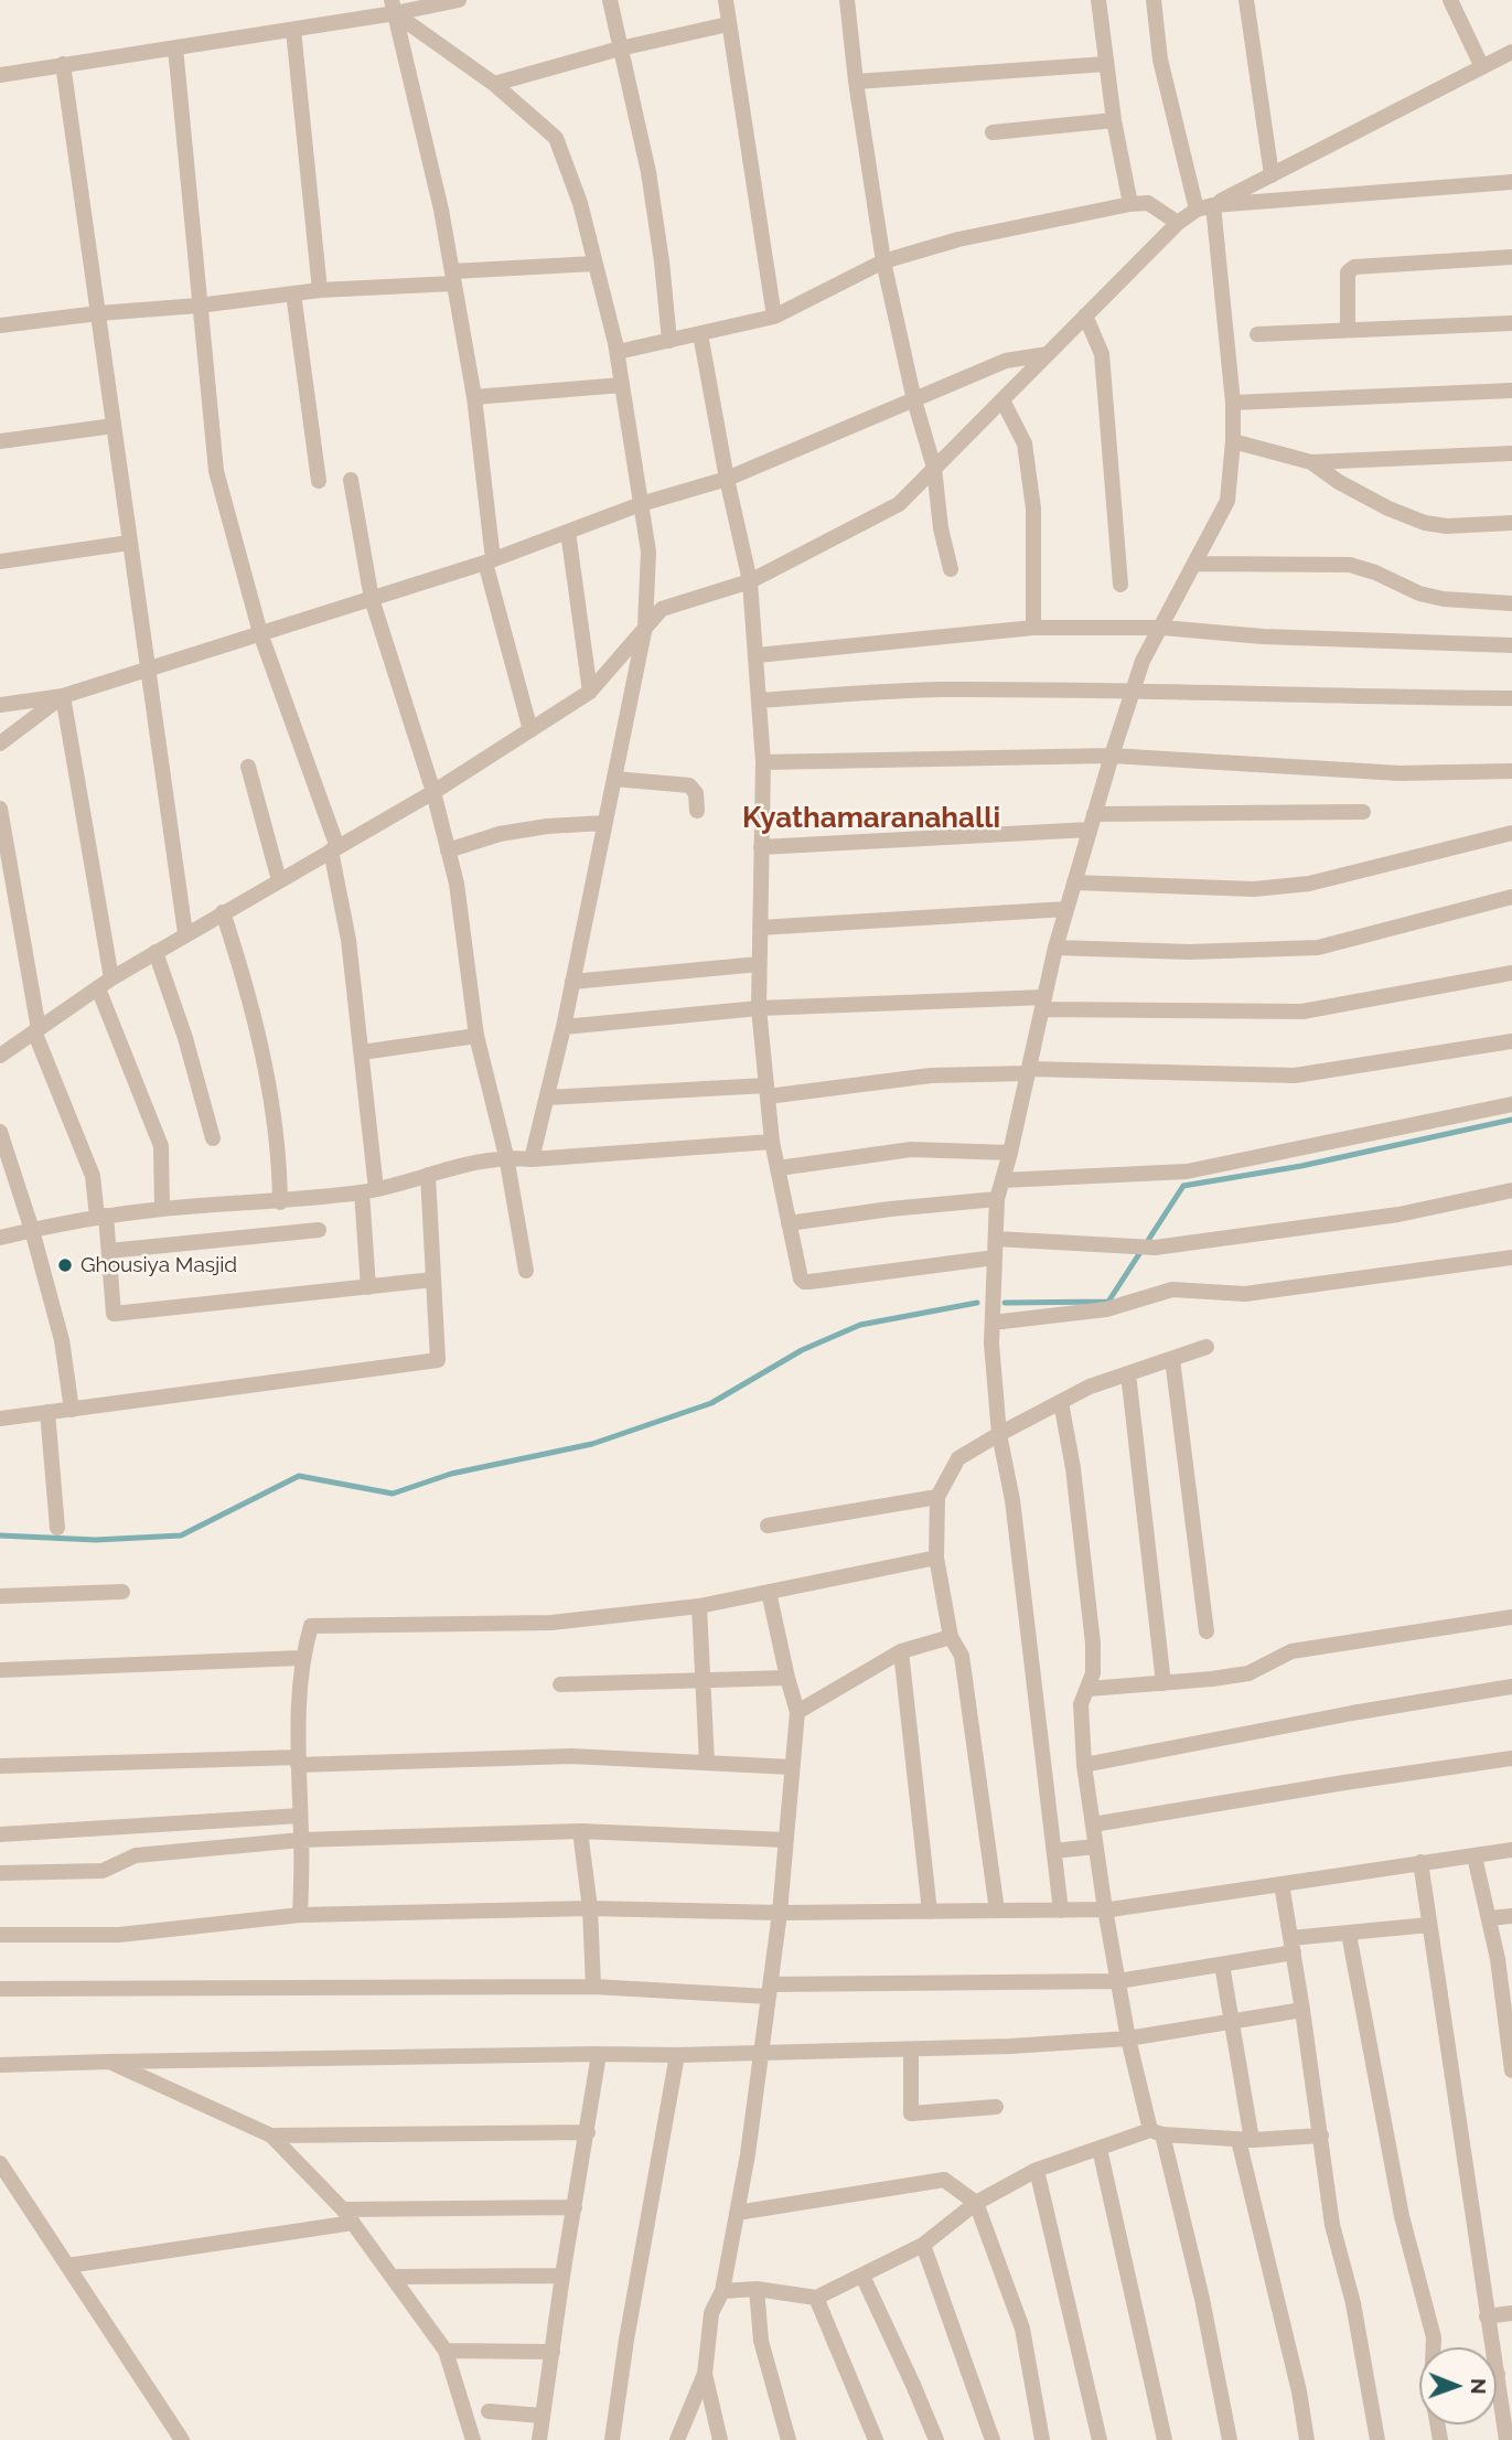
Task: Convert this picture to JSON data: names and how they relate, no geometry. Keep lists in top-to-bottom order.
{
  "districts": ["Kyathamaranahalli"],
  "places": ["Ghousiya Masjid"],
  "north": "right"
}
